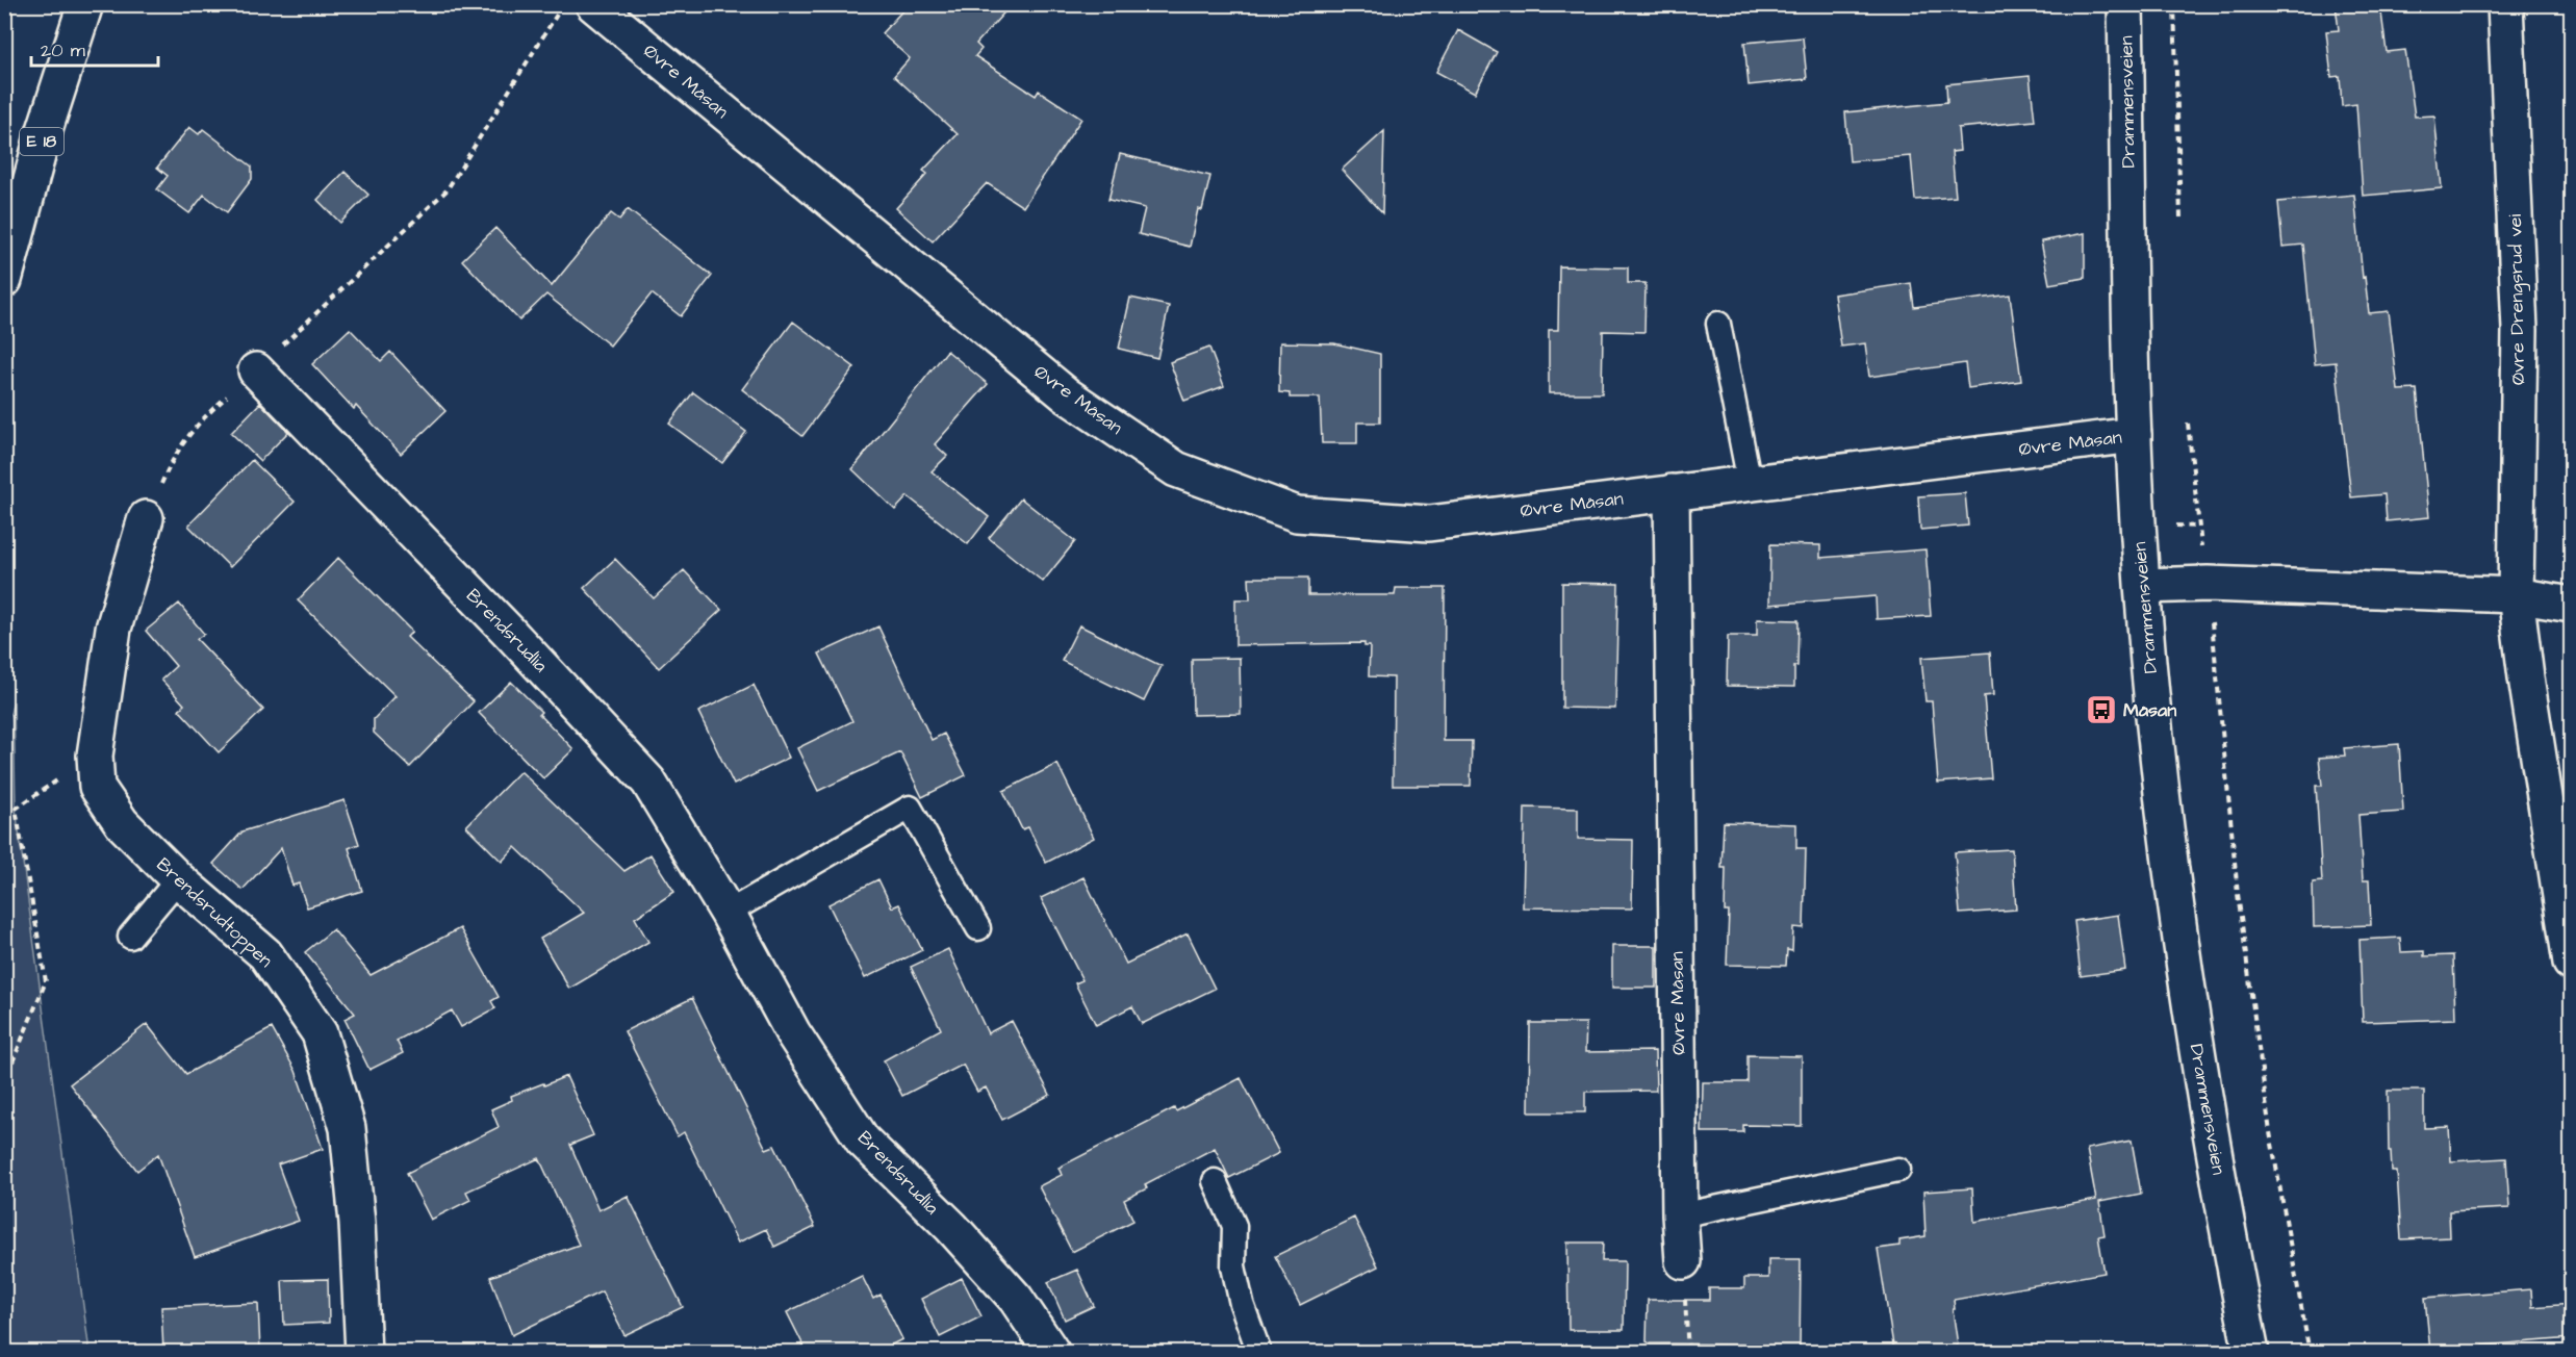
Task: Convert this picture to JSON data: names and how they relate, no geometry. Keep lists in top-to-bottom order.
{
  "streets": {
    "main road": [
      "Øvre Måsan",
      "Drammensveien",
      "E 18",
      "Øvre Drengsrud vei",
      "Brendsrudlia",
      "Brendsrudtoppen"
    ]
  },
  "crossings": [
    ["Øvre Måsan", "Drammensveien"]
  ],
  "places": {
    "bus stop": ["Måsan"]
  },
  "scale_bar": "20 m"
}
